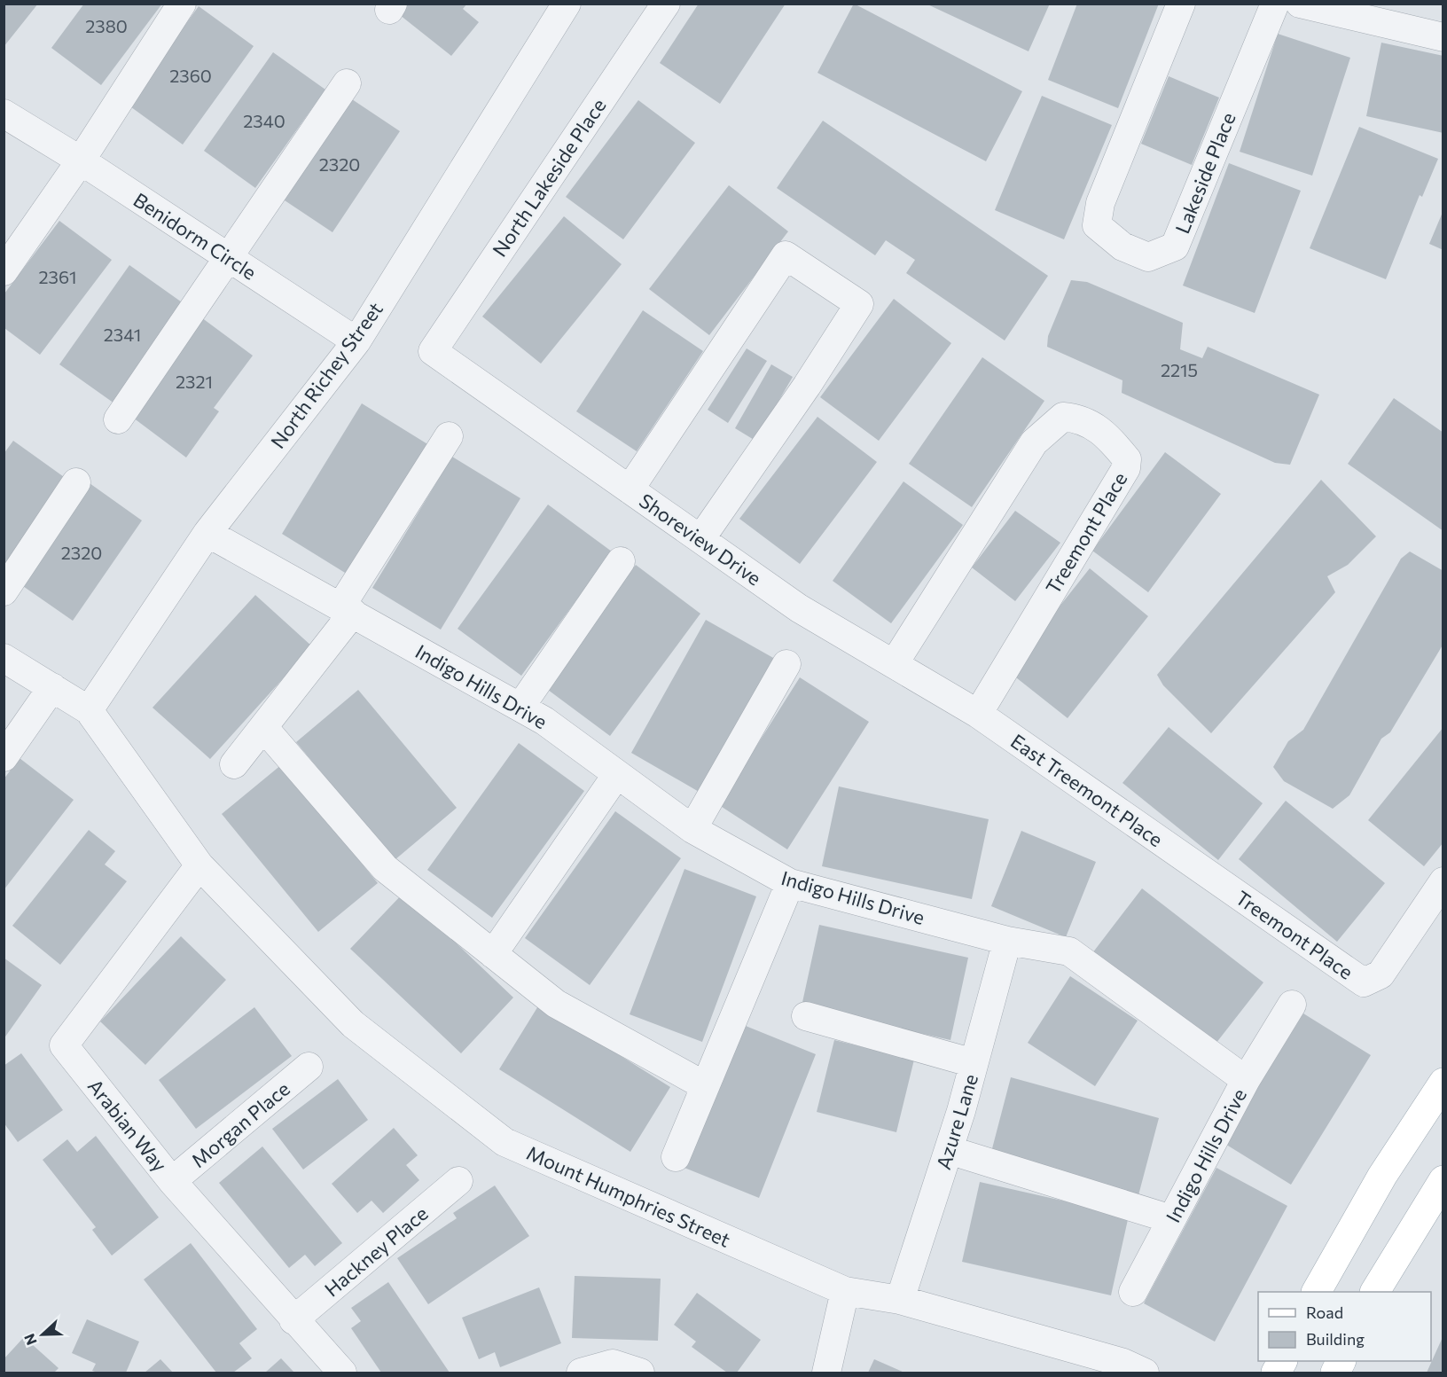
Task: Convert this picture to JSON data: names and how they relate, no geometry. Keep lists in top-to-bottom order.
{
  "streets": {
    "street": [
      "Lakeside Place",
      "North Lakeside Place",
      "Benidorm Circle",
      "North Richey Street",
      "Treemont Place",
      "Shoreview Drive",
      "Indigo Hills Drive",
      "East Treemont Place",
      "Azure Lane",
      "Morgan Place",
      "Arabian Way",
      "Mount Humphries Street",
      "Hackney Place"
    ]
  },
  "crossings": [
    ["North Lakeside Place", "Shoreview Drive"],
    ["Benidorm Circle", "North Richey Street"],
    ["North Richey Street", "Indigo Hills Drive"],
    ["North Richey Street", "Mount Humphries Street"],
    ["Treemont Place", "Shoreview Drive"],
    ["Treemont Place", "East Treemont Place"],
    ["Shoreview Drive", "East Treemont Place"],
    ["Indigo Hills Drive", "Azure Lane"],
    ["Azure Lane", "Mount Humphries Street"],
    ["Morgan Place", "Arabian Way"],
    ["Arabian Way", "Mount Humphries Street"],
    ["Arabian Way", "Hackney Place"]
  ],
  "house_numbers": [
    "2380",
    "2360",
    "2340",
    "2320",
    "2361",
    "2341",
    "2215",
    "2321",
    "2320"
  ],
  "legend": ["Road", "Building"],
  "north": "left"
}
